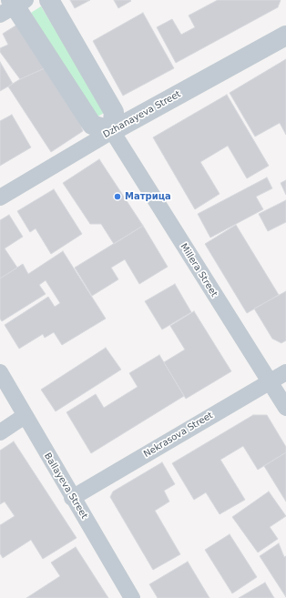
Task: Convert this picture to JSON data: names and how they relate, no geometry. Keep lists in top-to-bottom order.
{
  "streets": {
    "street": [
      "Dzhanayeva Street",
      "Millera Street",
      "Nekrasova Street",
      "Ballayeva Street"
    ]
  },
  "crossings": [
    ["Dzhanayeva Street", "Millera Street"],
    ["Millera Street", "Nekrasova Street"],
    ["Nekrasova Street", "Ballayeva Street"]
  ],
  "places": ["Матрица"]
}
